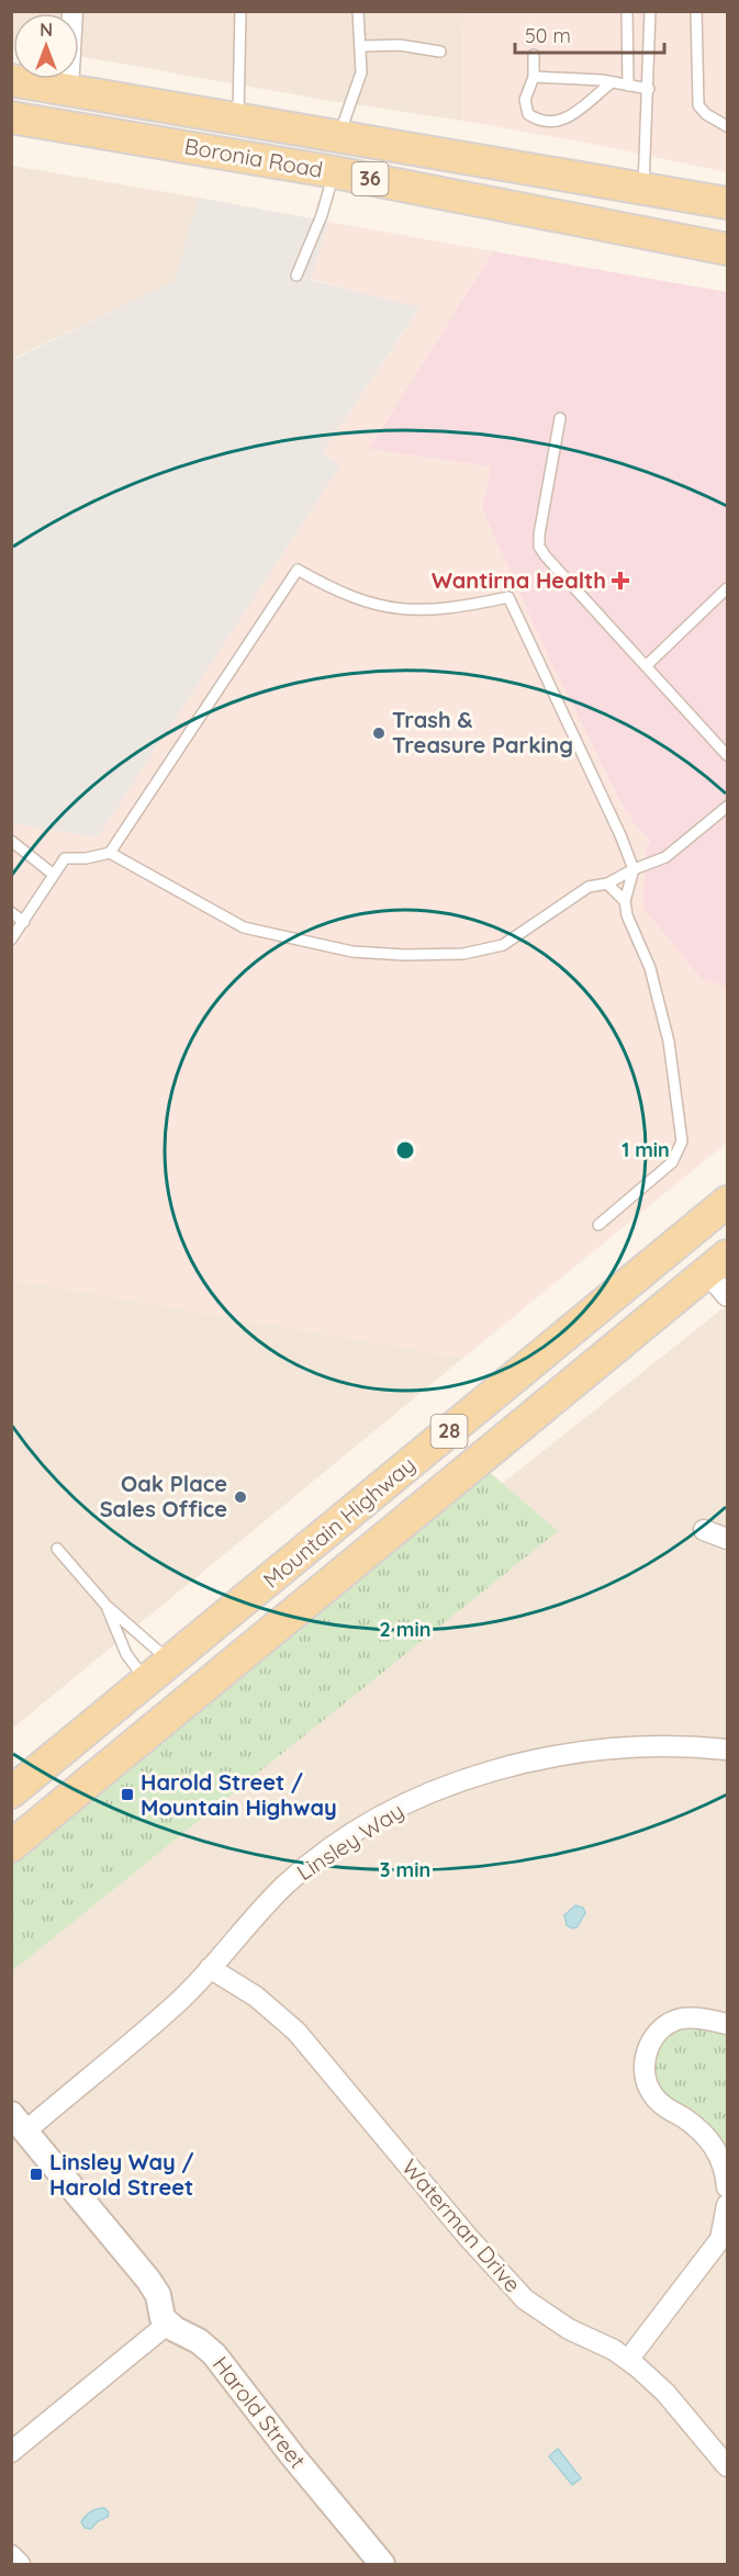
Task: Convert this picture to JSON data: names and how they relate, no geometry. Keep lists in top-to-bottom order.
{
  "streets": {
    "main road": [
      "Boronia Road",
      "36",
      "28",
      "Mountain Highway"
    ],
    "street": ["Linsley Way", "Waterman Drive", "Harold Street"]
  },
  "crossings": [
    ["Linsley Way", "Waterman Drive"]
  ],
  "places": {
    "health": ["Wantirna Health"],
    "other": ["Trash & Treasure Parking", "Oak Place Sales Office"],
    "transit": ["Harold Street / Mountain Highway", "Linsley Way / Harold Street"]
  },
  "scale_bar": "50 m",
  "north": "top",
  "rings": ["1 min", "2 min", "3 min"]
}
